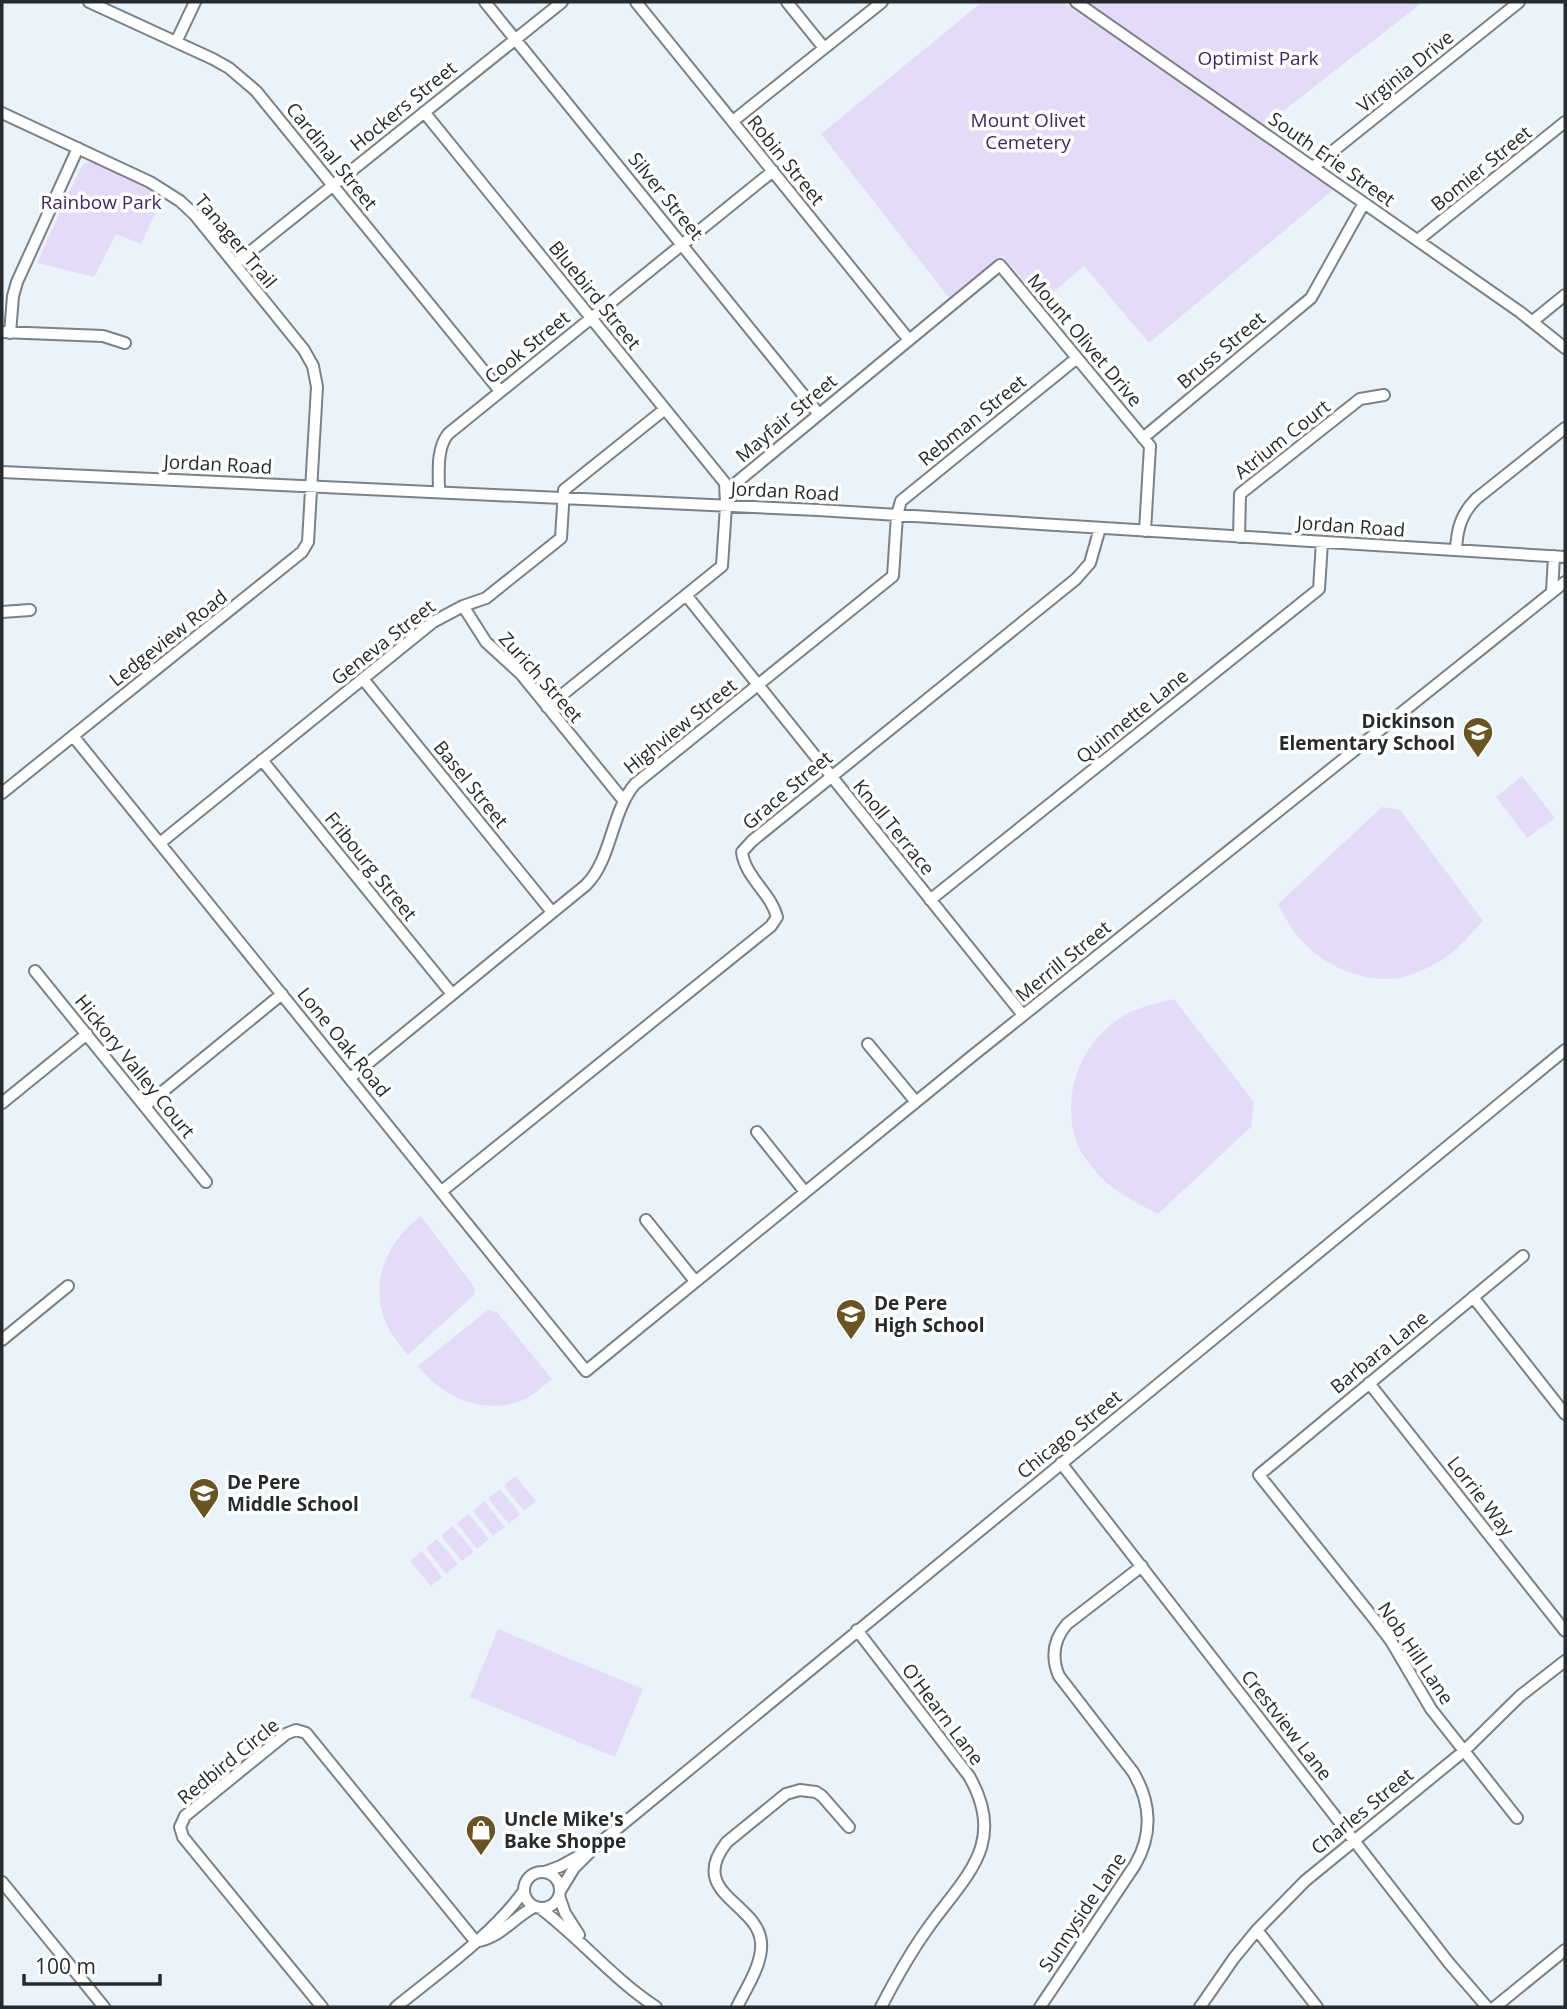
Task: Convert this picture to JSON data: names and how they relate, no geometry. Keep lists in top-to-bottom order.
{
  "streets": {
    "street": [
      "Virginia Drive",
      "Hockers Street",
      "Cardinal Street",
      "South Erie Street",
      "Robin Street",
      "Bomier Street",
      "Silver Street",
      "Tanager Trail",
      "Bluebird Street",
      "Mount Olivet Drive",
      "Cook Street",
      "Bruss Street",
      "Mayfair Street",
      "Rebman Street",
      "Atrium Court",
      "Jordan Road",
      "Ledgeview Road",
      "Geneva Street",
      "Zurich Street",
      "Quinnette Lane",
      "Highview Street",
      "Basel Street",
      "Grace Street",
      "Knoll Terrace",
      "Fribourg Street",
      "Merrill Street",
      "Lone Oak Road",
      "Hickory Valley Court",
      "Barbara Lane",
      "Chicago Street",
      "Lorrie Way",
      "Nob Hill Lane",
      "O'Hearn Lane",
      "Crestview Lane",
      "Redbird Circle",
      "Charles Street",
      "Sunnyside Lane"
    ]
  },
  "crossings": [
    ["Virginia Drive", "South Erie Street"],
    ["Hockers Street", "Cardinal Street"],
    ["Hockers Street", "Silver Street"],
    ["Hockers Street", "Tanager Trail"],
    ["Hockers Street", "Bluebird Street"],
    ["Cardinal Street", "Cook Street"],
    ["South Erie Street", "Bomier Street"],
    ["South Erie Street", "Bruss Street"],
    ["Robin Street", "Cook Street"],
    ["Robin Street", "Mayfair Street"],
    ["Silver Street", "Cook Street"],
    ["Silver Street", "Mayfair Street"],
    ["Tanager Trail", "Jordan Road"],
    ["Tanager Trail", "Ledgeview Road"],
    ["Bluebird Street", "Cook Street"],
    ["Bluebird Street", "Mayfair Street"],
    ["Bluebird Street", "Jordan Road"],
    ["Mount Olivet Drive", "Bruss Street"],
    ["Mount Olivet Drive", "Mayfair Street"],
    ["Mount Olivet Drive", "Rebman Street"],
    ["Cook Street", "Jordan Road"],
    ["Mayfair Street", "Jordan Road"],
    ["Mayfair Street", "Zurich Street"],
    ["Mayfair Street", "Knoll Terrace"],
    ["Rebman Street", "Jordan Road"],
    ["Rebman Street", "Highview Street"],
    ["Atrium Court", "Jordan Road"],
    ["Jordan Road", "Ledgeview Road"],
    ["Jordan Road", "Geneva Street"],
    ["Jordan Road", "Quinnette Lane"],
    ["Jordan Road", "Highview Street"],
    ["Jordan Road", "Grace Street"],
    ["Ledgeview Road", "Lone Oak Road"],
    ["Geneva Street", "Zurich Street"],
    ["Geneva Street", "Basel Street"],
    ["Geneva Street", "Fribourg Street"],
    ["Geneva Street", "Lone Oak Road"],
    ["Zurich Street", "Highview Street"],
    ["Quinnette Lane", "Knoll Terrace"],
    ["Highview Street", "Basel Street"],
    ["Highview Street", "Knoll Terrace"],
    ["Highview Street", "Fribourg Street"],
    ["Highview Street", "Lone Oak Road"],
    ["Grace Street", "Knoll Terrace"],
    ["Grace Street", "Lone Oak Road"],
    ["Knoll Terrace", "Merrill Street"],
    ["Merrill Street", "Lone Oak Road"],
    ["Barbara Lane", "Lorrie Way"],
    ["Barbara Lane", "Nob Hill Lane"],
    ["Chicago Street", "O'Hearn Lane"],
    ["Chicago Street", "Crestview Lane"],
    ["Nob Hill Lane", "Charles Street"],
    ["Crestview Lane", "Charles Street"],
    ["Crestview Lane", "Sunnyside Lane"]
  ],
  "parks": ["Optimist Park", "Mount Olivet Cemetery", "Rainbow Park"],
  "places": {
    "school or university": ["Dickinson Elementary School", "De Pere High School", "De Pere Middle School"],
    "shop": ["Uncle Mike's Bake Shoppe"]
  },
  "scale_bar": "100 m"
}
